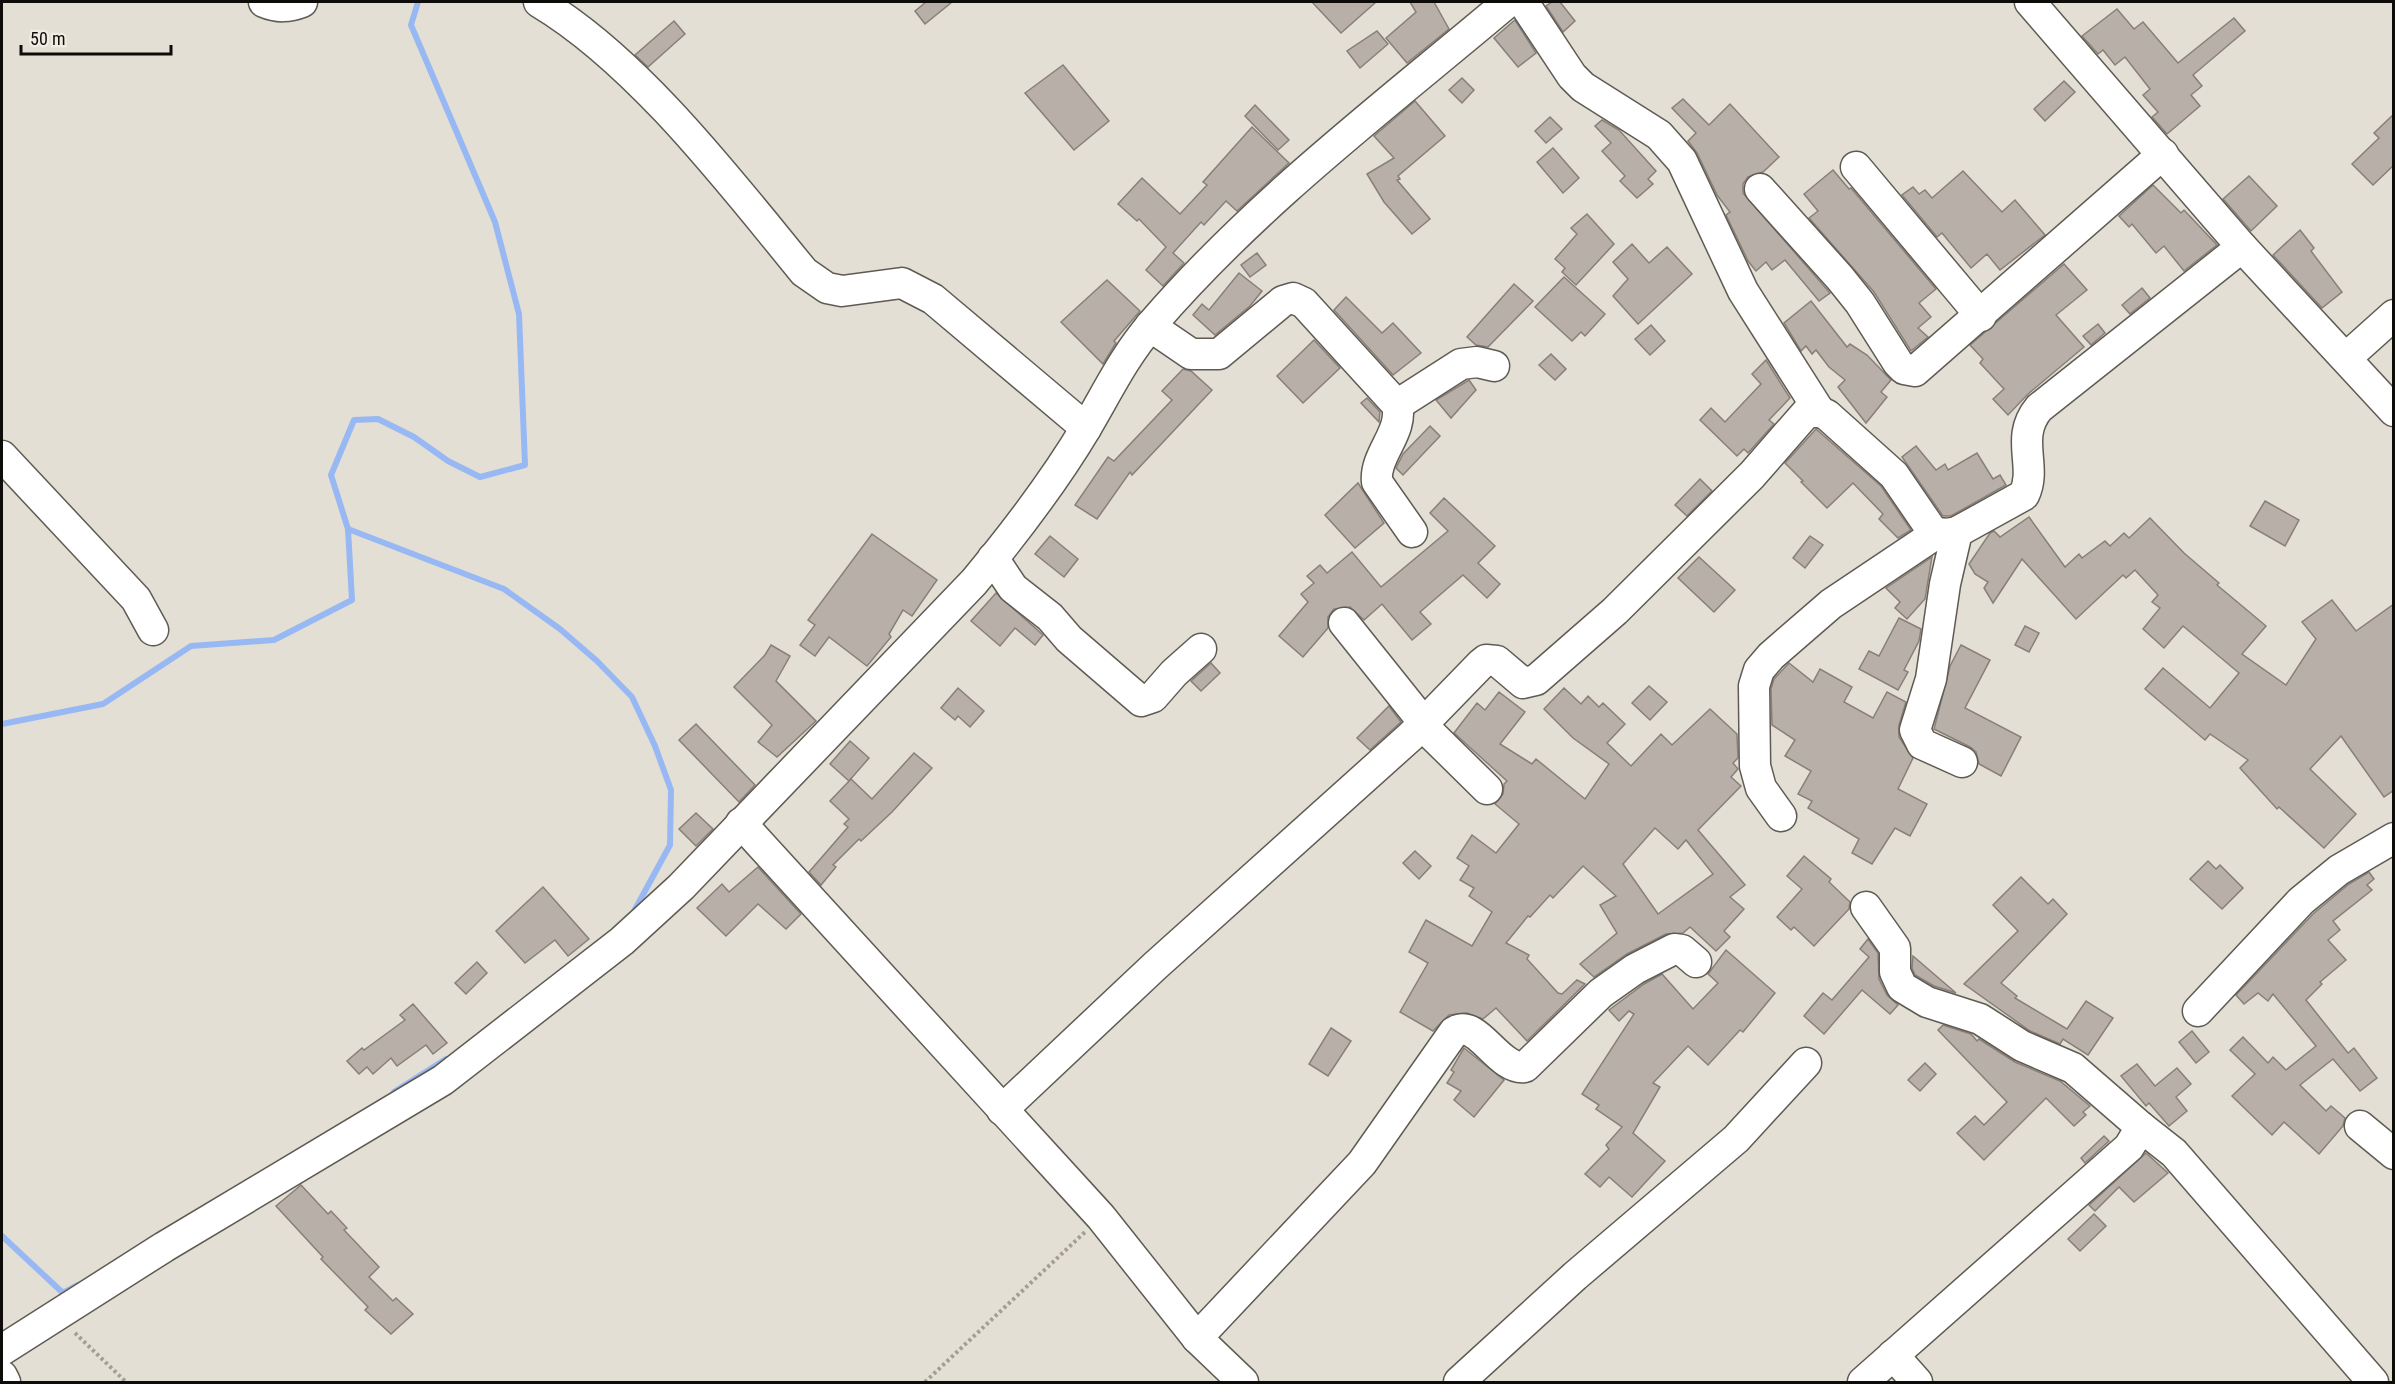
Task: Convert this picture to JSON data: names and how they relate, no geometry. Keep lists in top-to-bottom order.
{
  "scale_bar": "50 m"
}
